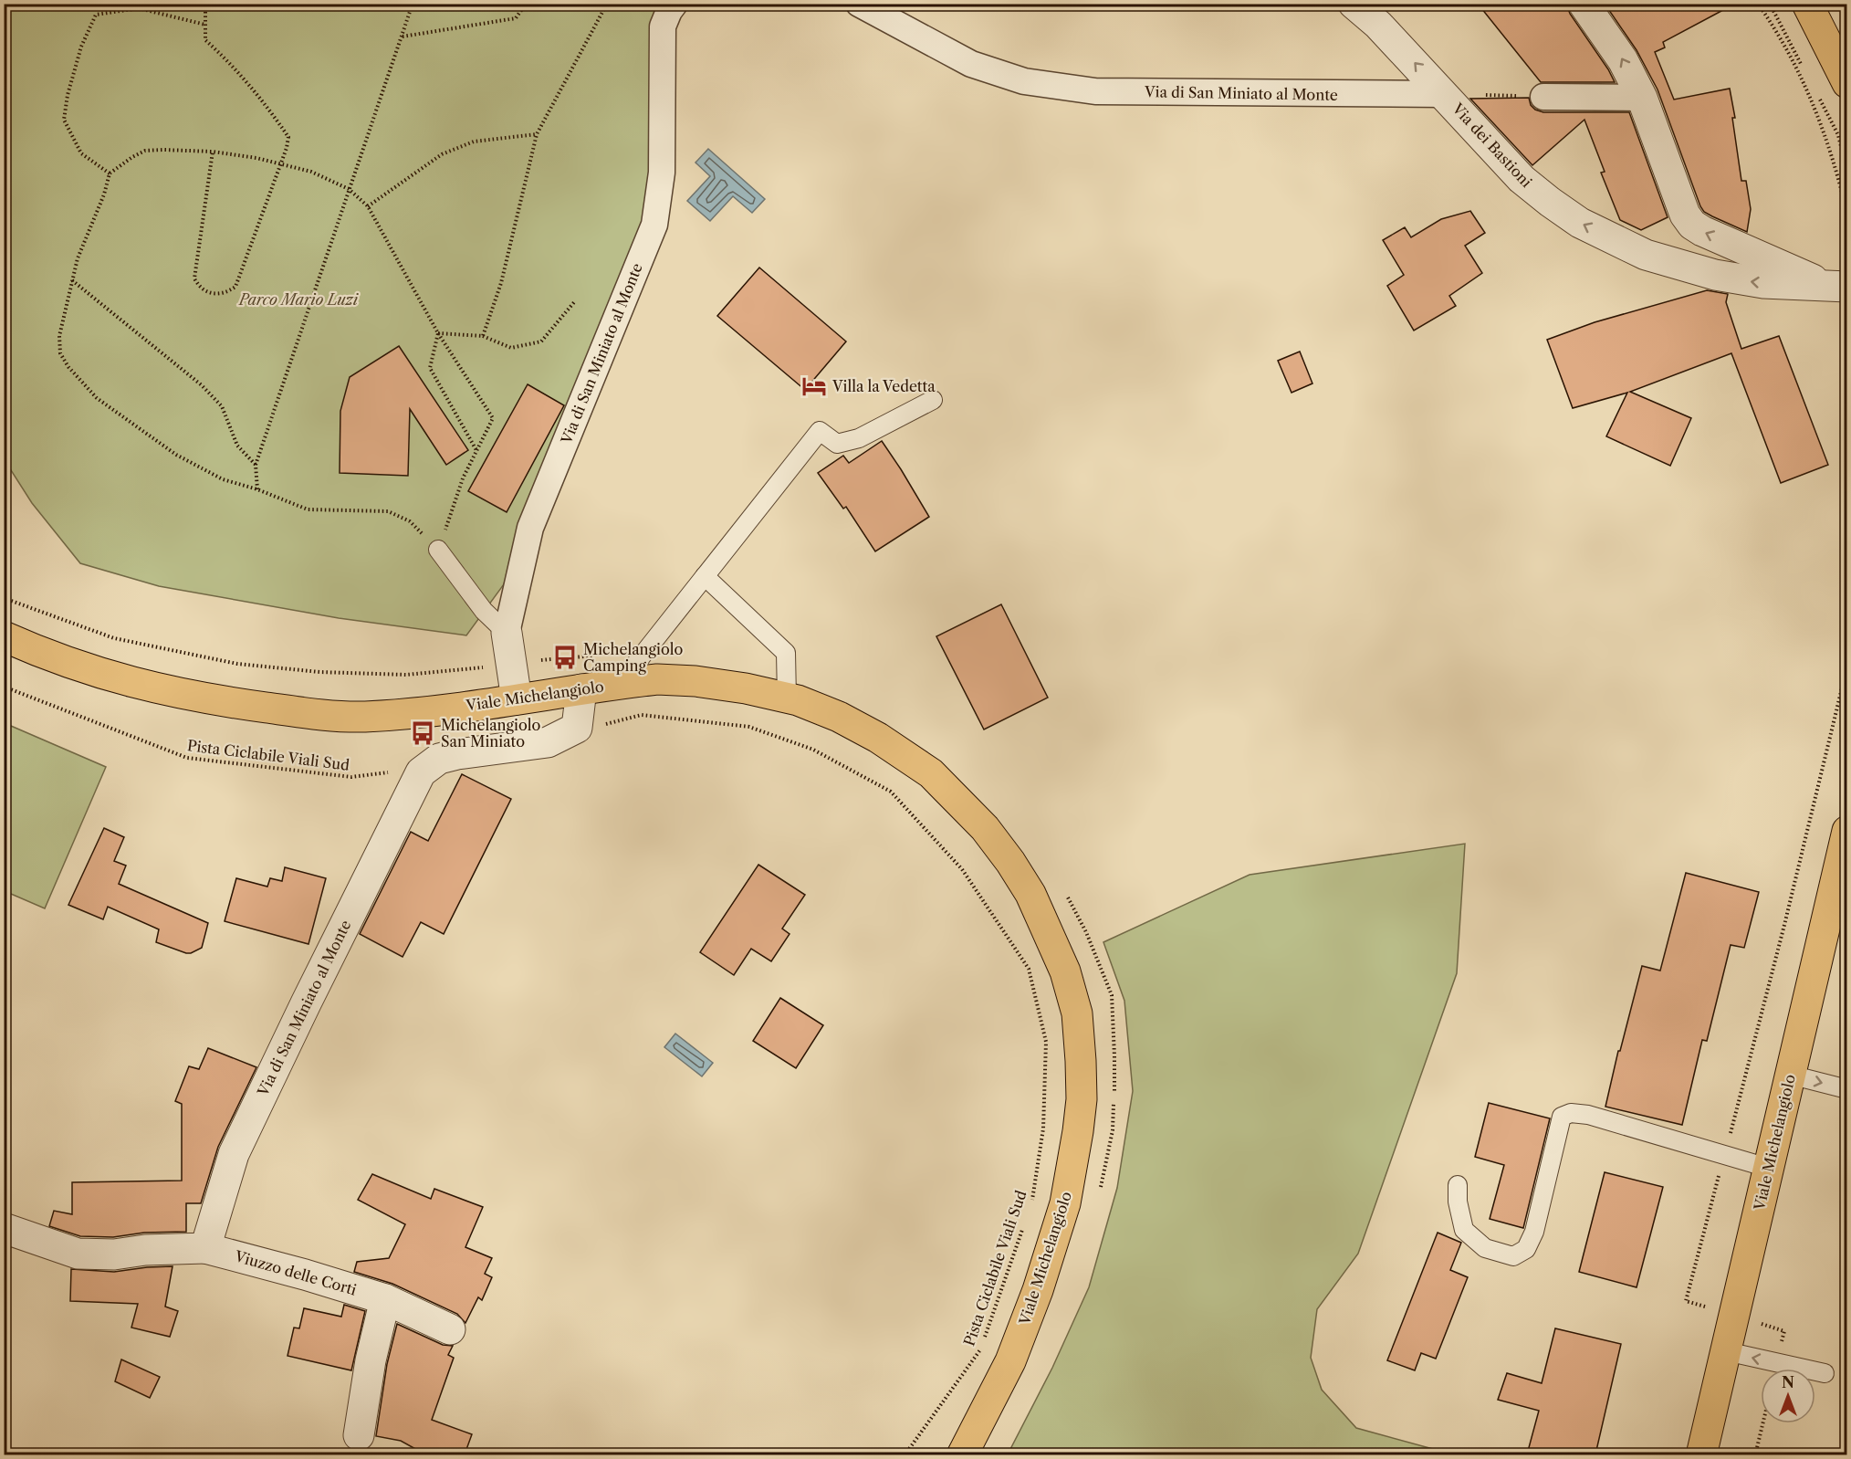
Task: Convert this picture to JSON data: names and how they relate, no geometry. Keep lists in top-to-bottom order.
{
  "streets": {
    "main road": ["Viale Michelangiolo"],
    "street": ["Via di San Miniato al Monte", "Via dei Bastioni", "Viuzzo delle Corti"],
    "path": ["Pista Ciclabile Viali Sud"]
  },
  "crossings": [
    ["Via di San Miniato al Monte", "Via dei Bastioni"],
    ["Via di San Miniato al Monte", "Viale Michelangiolo"],
    ["Via di San Miniato al Monte", "Pista Ciclabile Viali Sud"],
    ["Via di San Miniato al Monte", "Viuzzo delle Corti"]
  ],
  "one_way": ["Via dei Bastioni"],
  "parks": ["Parco Mario Luzi"],
  "places": {
    "hotel": ["Villa la Vedetta"],
    "bus stop": ["Michelangiolo Camping", "Michelangiolo San Miniato"]
  },
  "north": "top"
}
